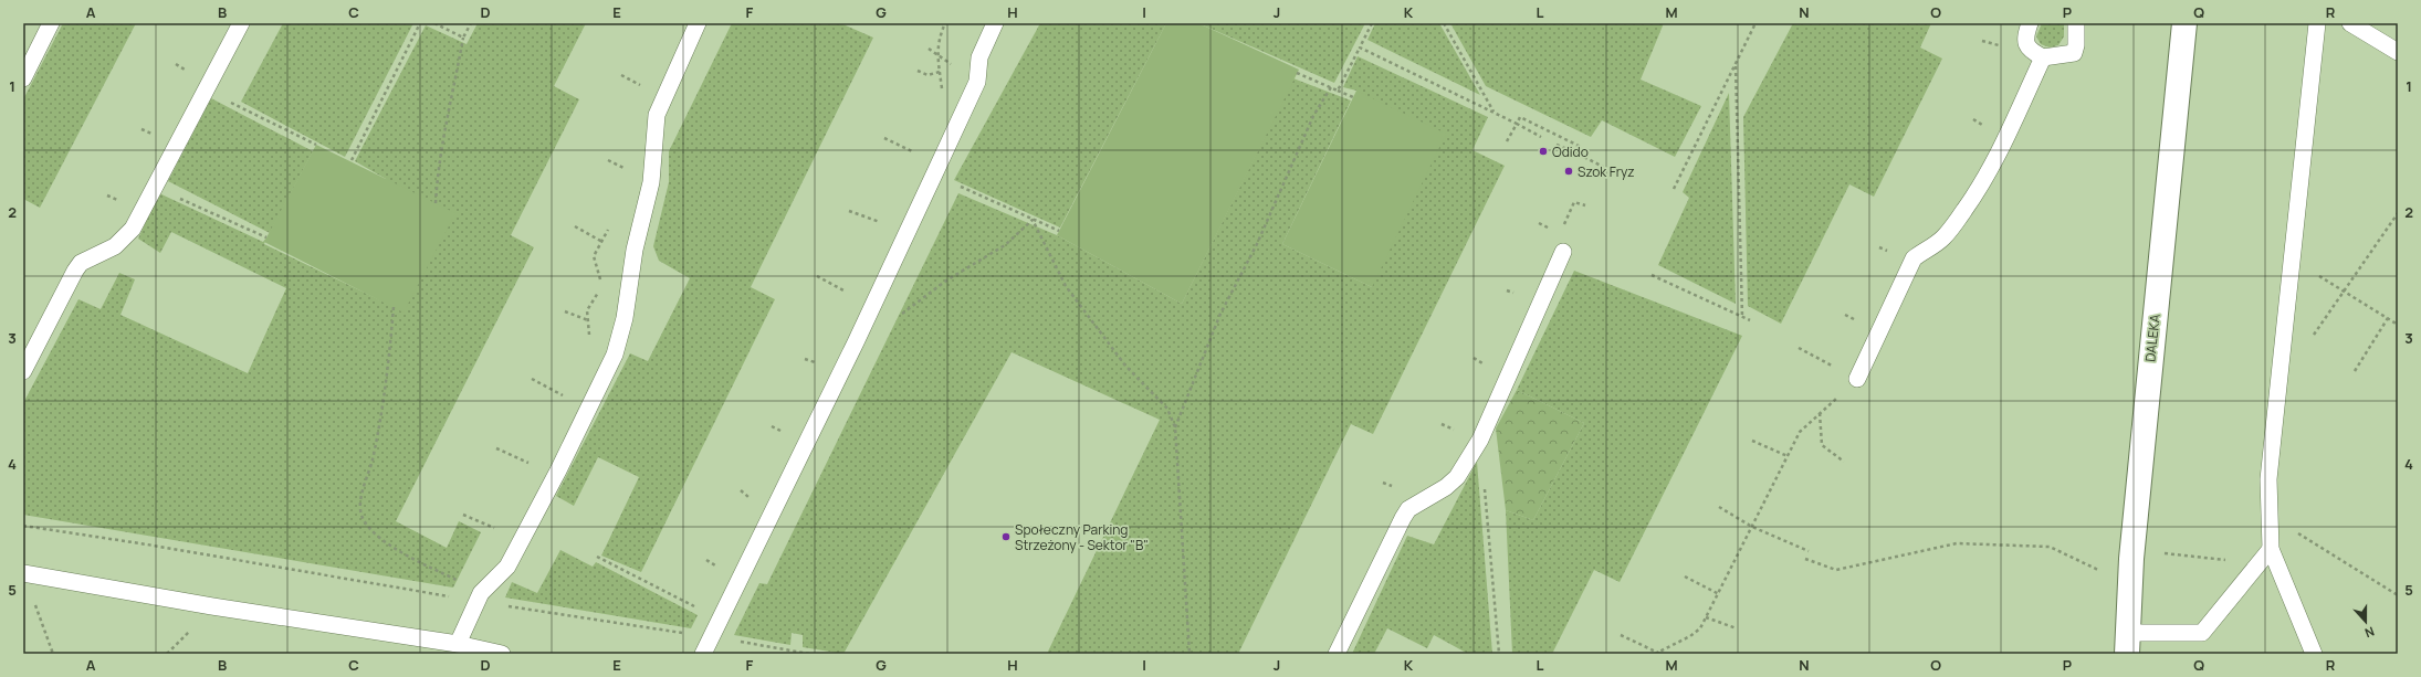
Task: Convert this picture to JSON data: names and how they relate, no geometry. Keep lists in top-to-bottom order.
{
  "streets": {
    "street": ["DALEKA"]
  },
  "places": ["Odido", "Szok Fryz", "Społeczny Parking Strzeżony - Sektor \"B\""],
  "north": "bottom",
  "grid": {
    "columns": [
      "A",
      "B",
      "C",
      "D",
      "E",
      "F",
      "G",
      "H",
      "I",
      "J",
      "K",
      "L",
      "M",
      "N",
      "O",
      "P",
      "Q",
      "R"
    ],
    "rows": [
      "1",
      "2",
      "3",
      "4",
      "5"
    ]
  }
}
